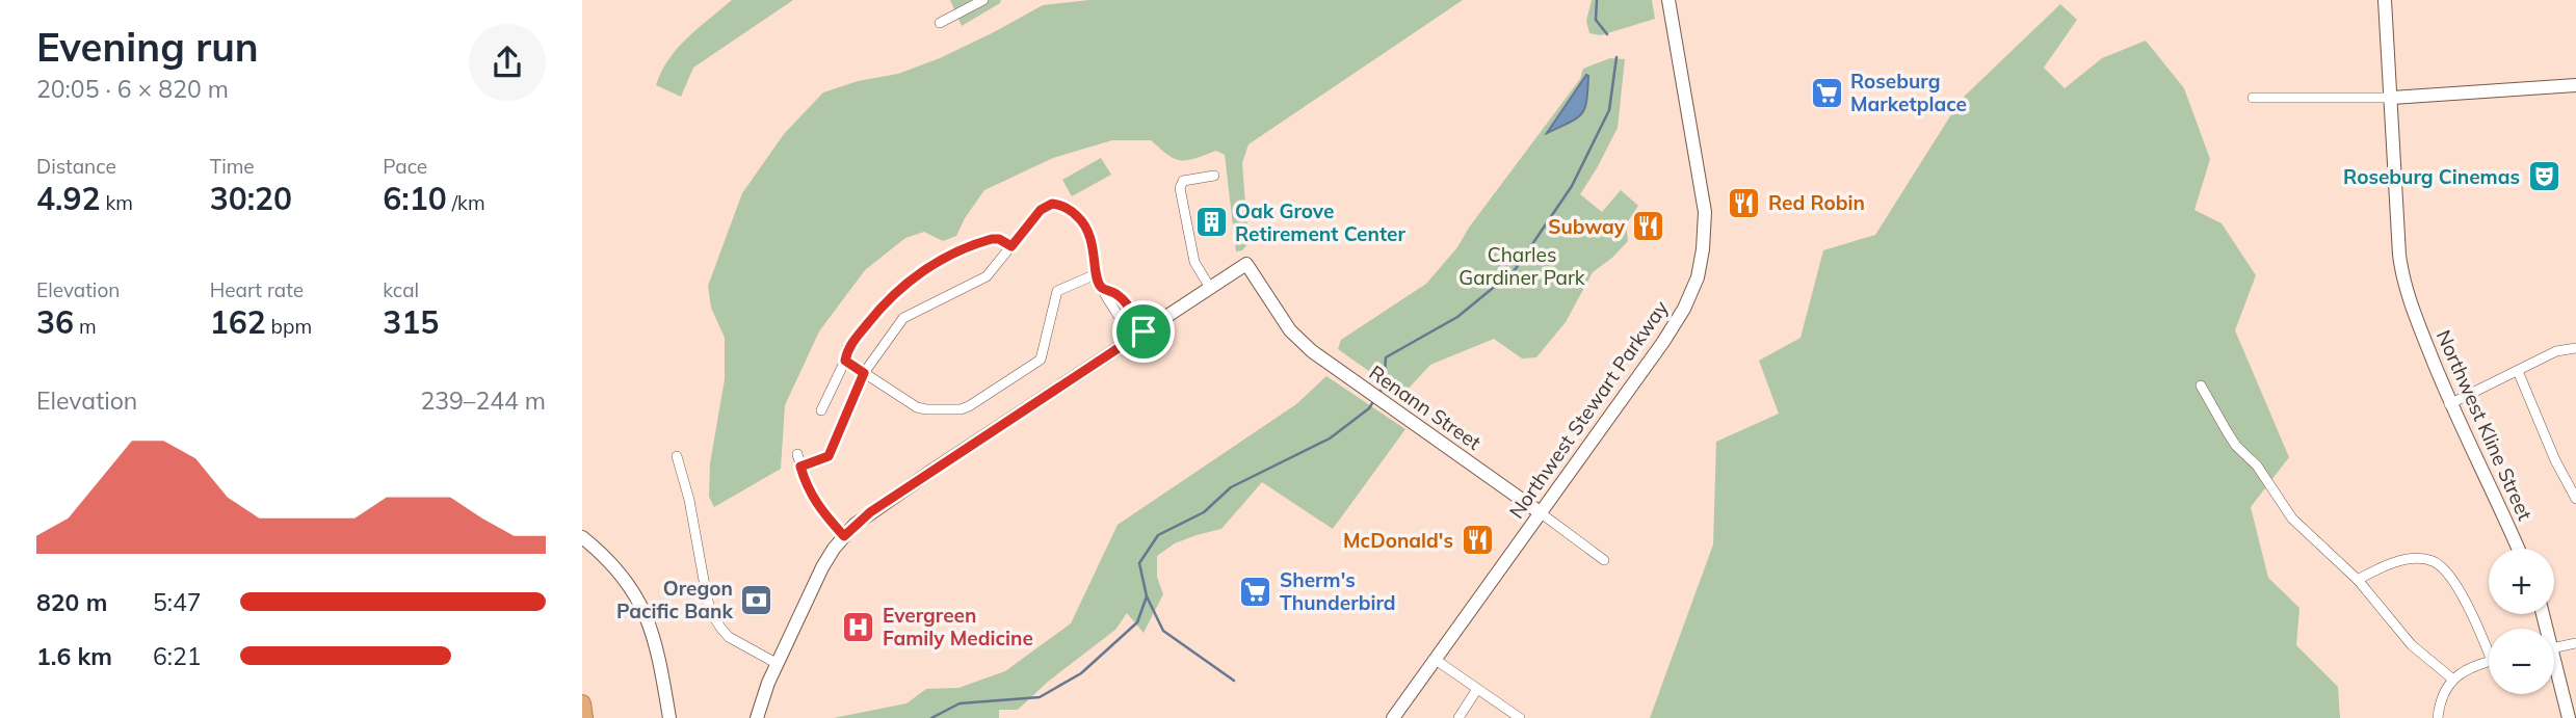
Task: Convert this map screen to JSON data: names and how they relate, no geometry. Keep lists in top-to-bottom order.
{
  "streets": {
    "street": ["Renann Street", "Northwest Stewart Parkway", "Northwest Kline Street"]
  },
  "crossings": [
    ["Renann Street", "Northwest Stewart Parkway"]
  ],
  "parks": ["Charles Gardiner Park"],
  "places": {
    "supermarket": ["Roseburg Marketplace", "Sherm's Thunderbird"],
    "theatre": ["Roseburg Cinemas"],
    "restaurant": ["Red Robin", "Subway", "McDonald's"],
    "building": ["Oak Grove Retirement Center"],
    "bank": ["Oregon Pacific Bank"],
    "hospital": ["Evergreen Family Medicine"]
  },
  "page": {
    "heading": ["Evening run", "20:05 · 6 × 820 m"],
    "stats": [
      ["Distance", "4.92 km"],
      ["Time", "30:20"],
      ["Pace", "6:10 /km"],
      ["Elevation", "36 m"],
      ["Heart rate", "162 bpm"],
      ["kcal", "315"]
    ],
    "chart": ["Elevation", "239–244 m"],
    "map_buttons": ["+", "−"],
    "list": [
      {
        "name": "820 m",
        "note": "5:47"
      },
      {
        "name": "1.6 km",
        "note": "6:21"
      }
    ]
  }
}
